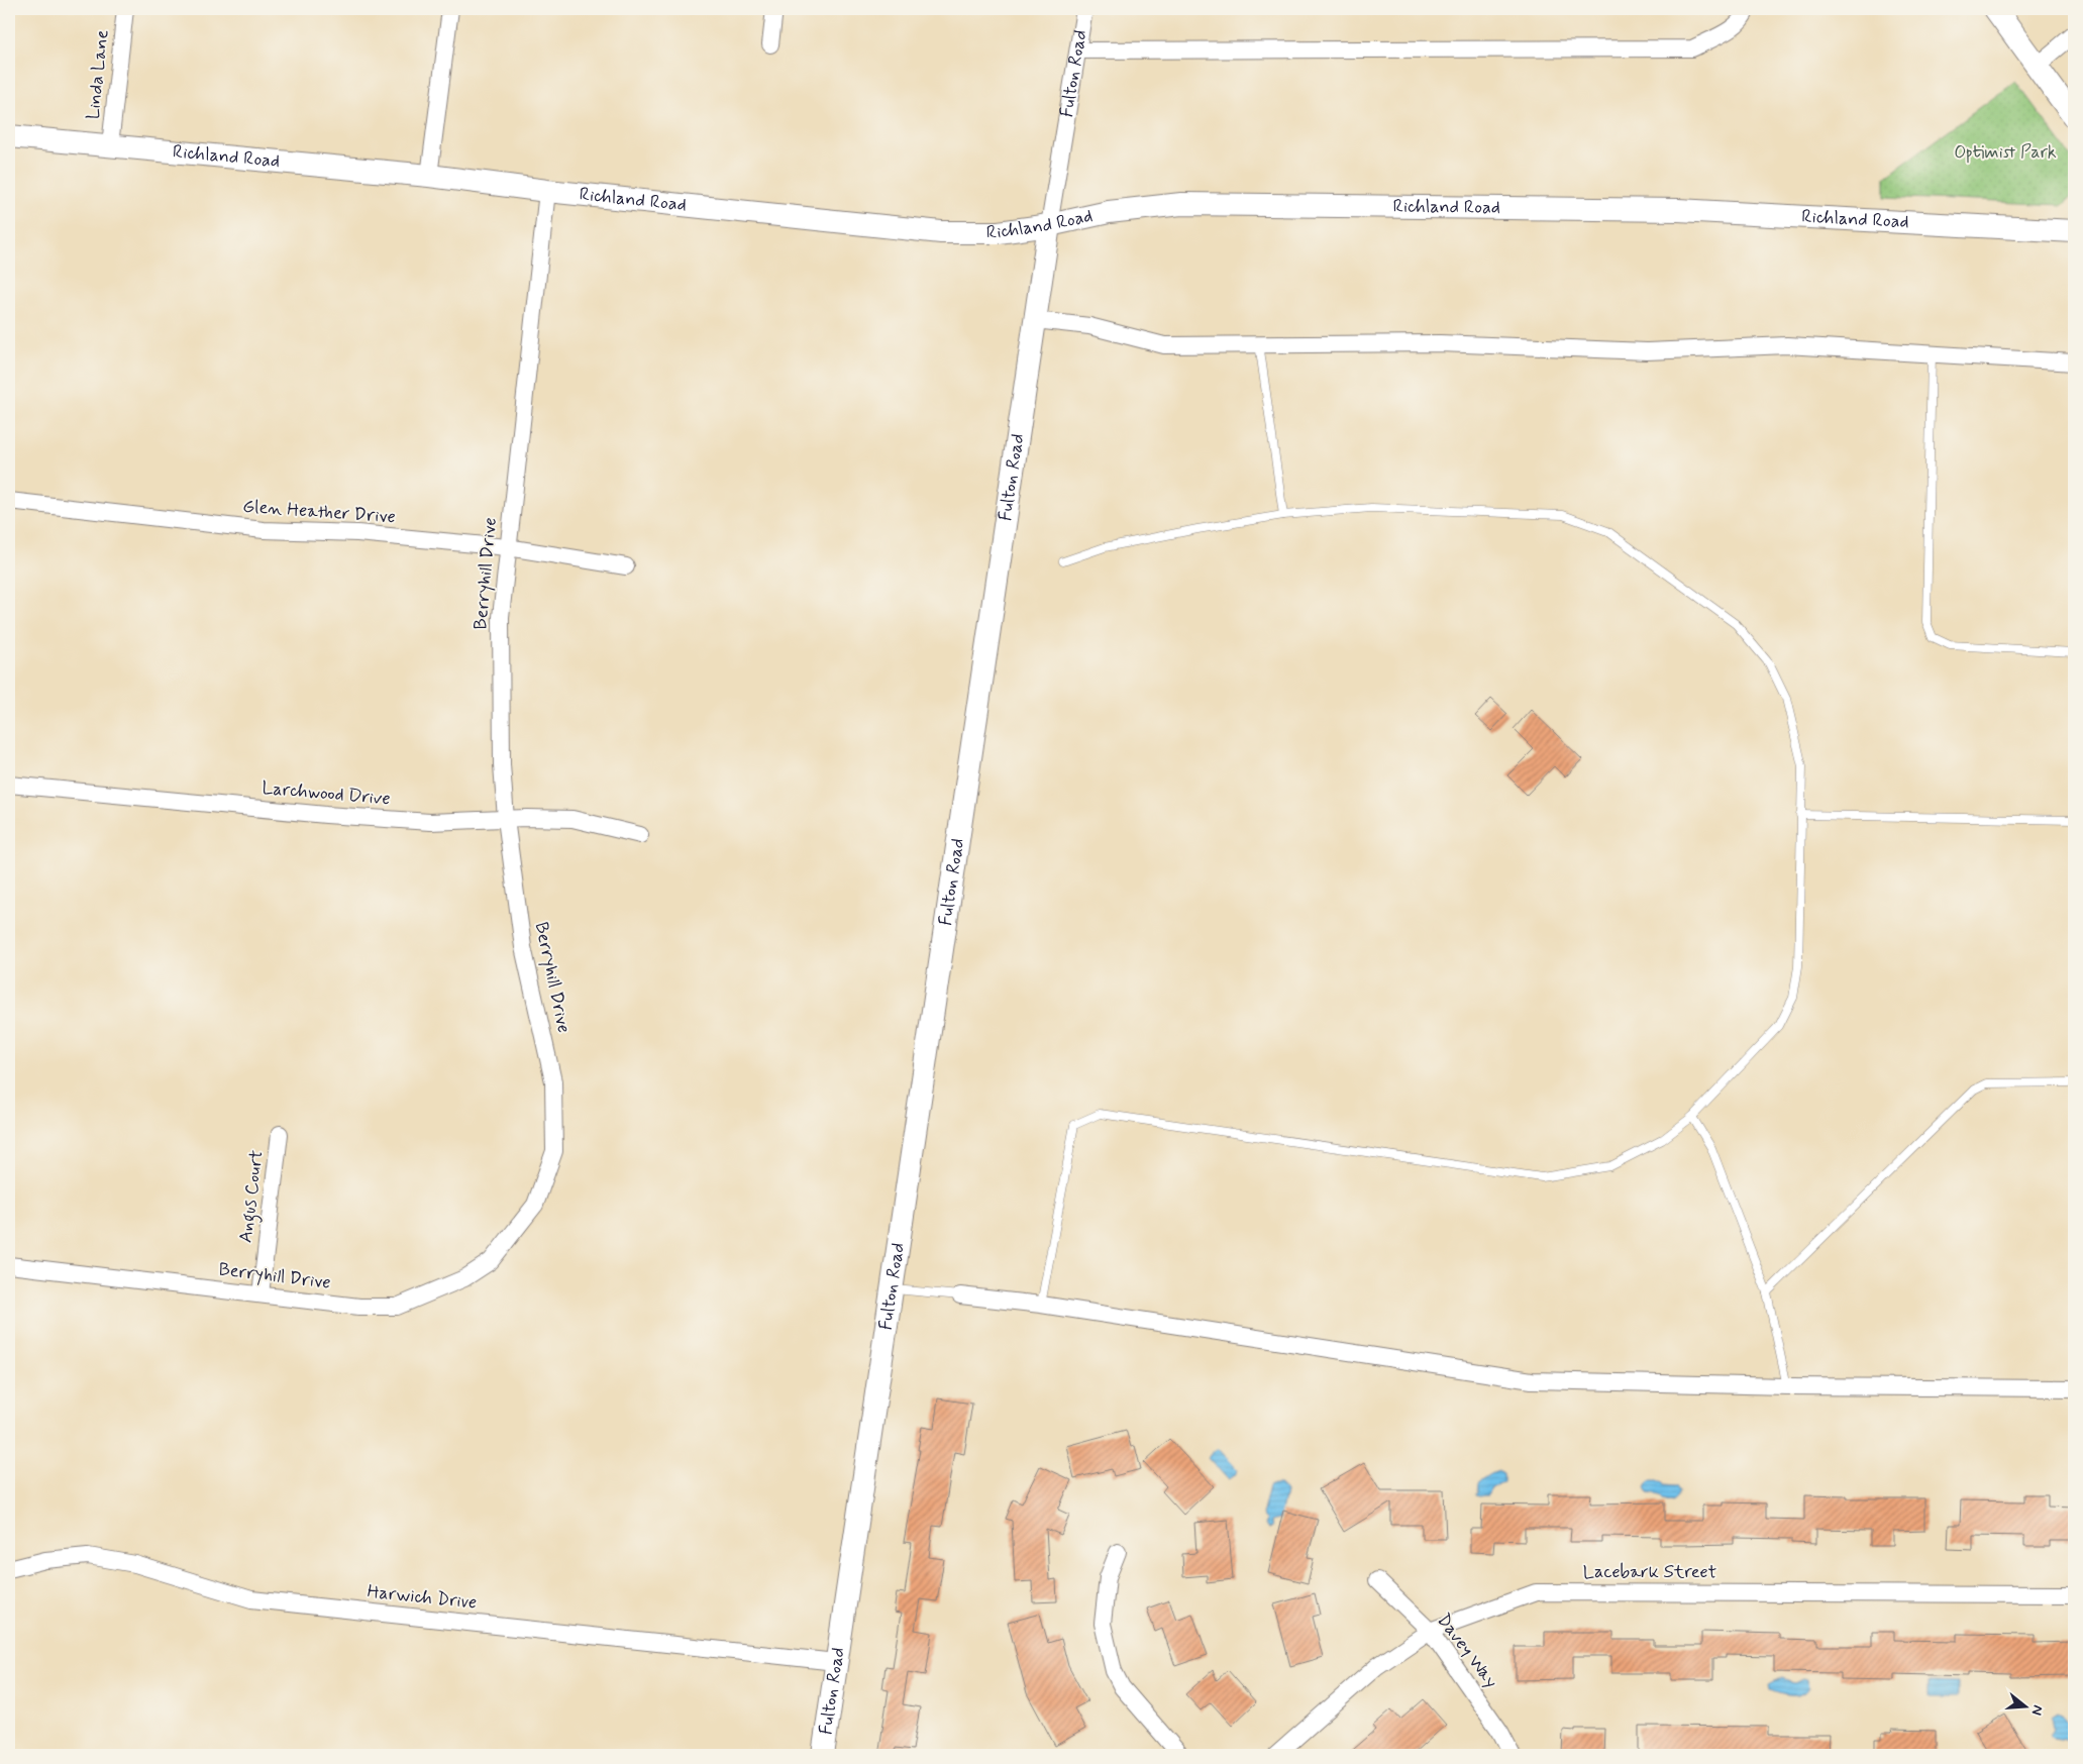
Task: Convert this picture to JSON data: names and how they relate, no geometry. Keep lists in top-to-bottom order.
{
  "streets": {
    "street": [
      "Fulton Road",
      "Linda Lane",
      "Richland Road",
      "Glen Heather Drive",
      "Berryhill Drive",
      "Larchwood Drive",
      "Angus Court",
      "Lacebark Street",
      "Harwich Drive",
      "Davey Way"
    ]
  },
  "crossings": [
    ["Fulton Road", "Richland Road"],
    ["Fulton Road", "Harwich Drive"],
    ["Linda Lane", "Richland Road"],
    ["Richland Road", "Berryhill Drive"],
    ["Glen Heather Drive", "Berryhill Drive"],
    ["Berryhill Drive", "Larchwood Drive"],
    ["Berryhill Drive", "Angus Court"],
    ["Lacebark Street", "Davey Way"]
  ],
  "parks": ["Optimist Park"],
  "north": "right"
}
